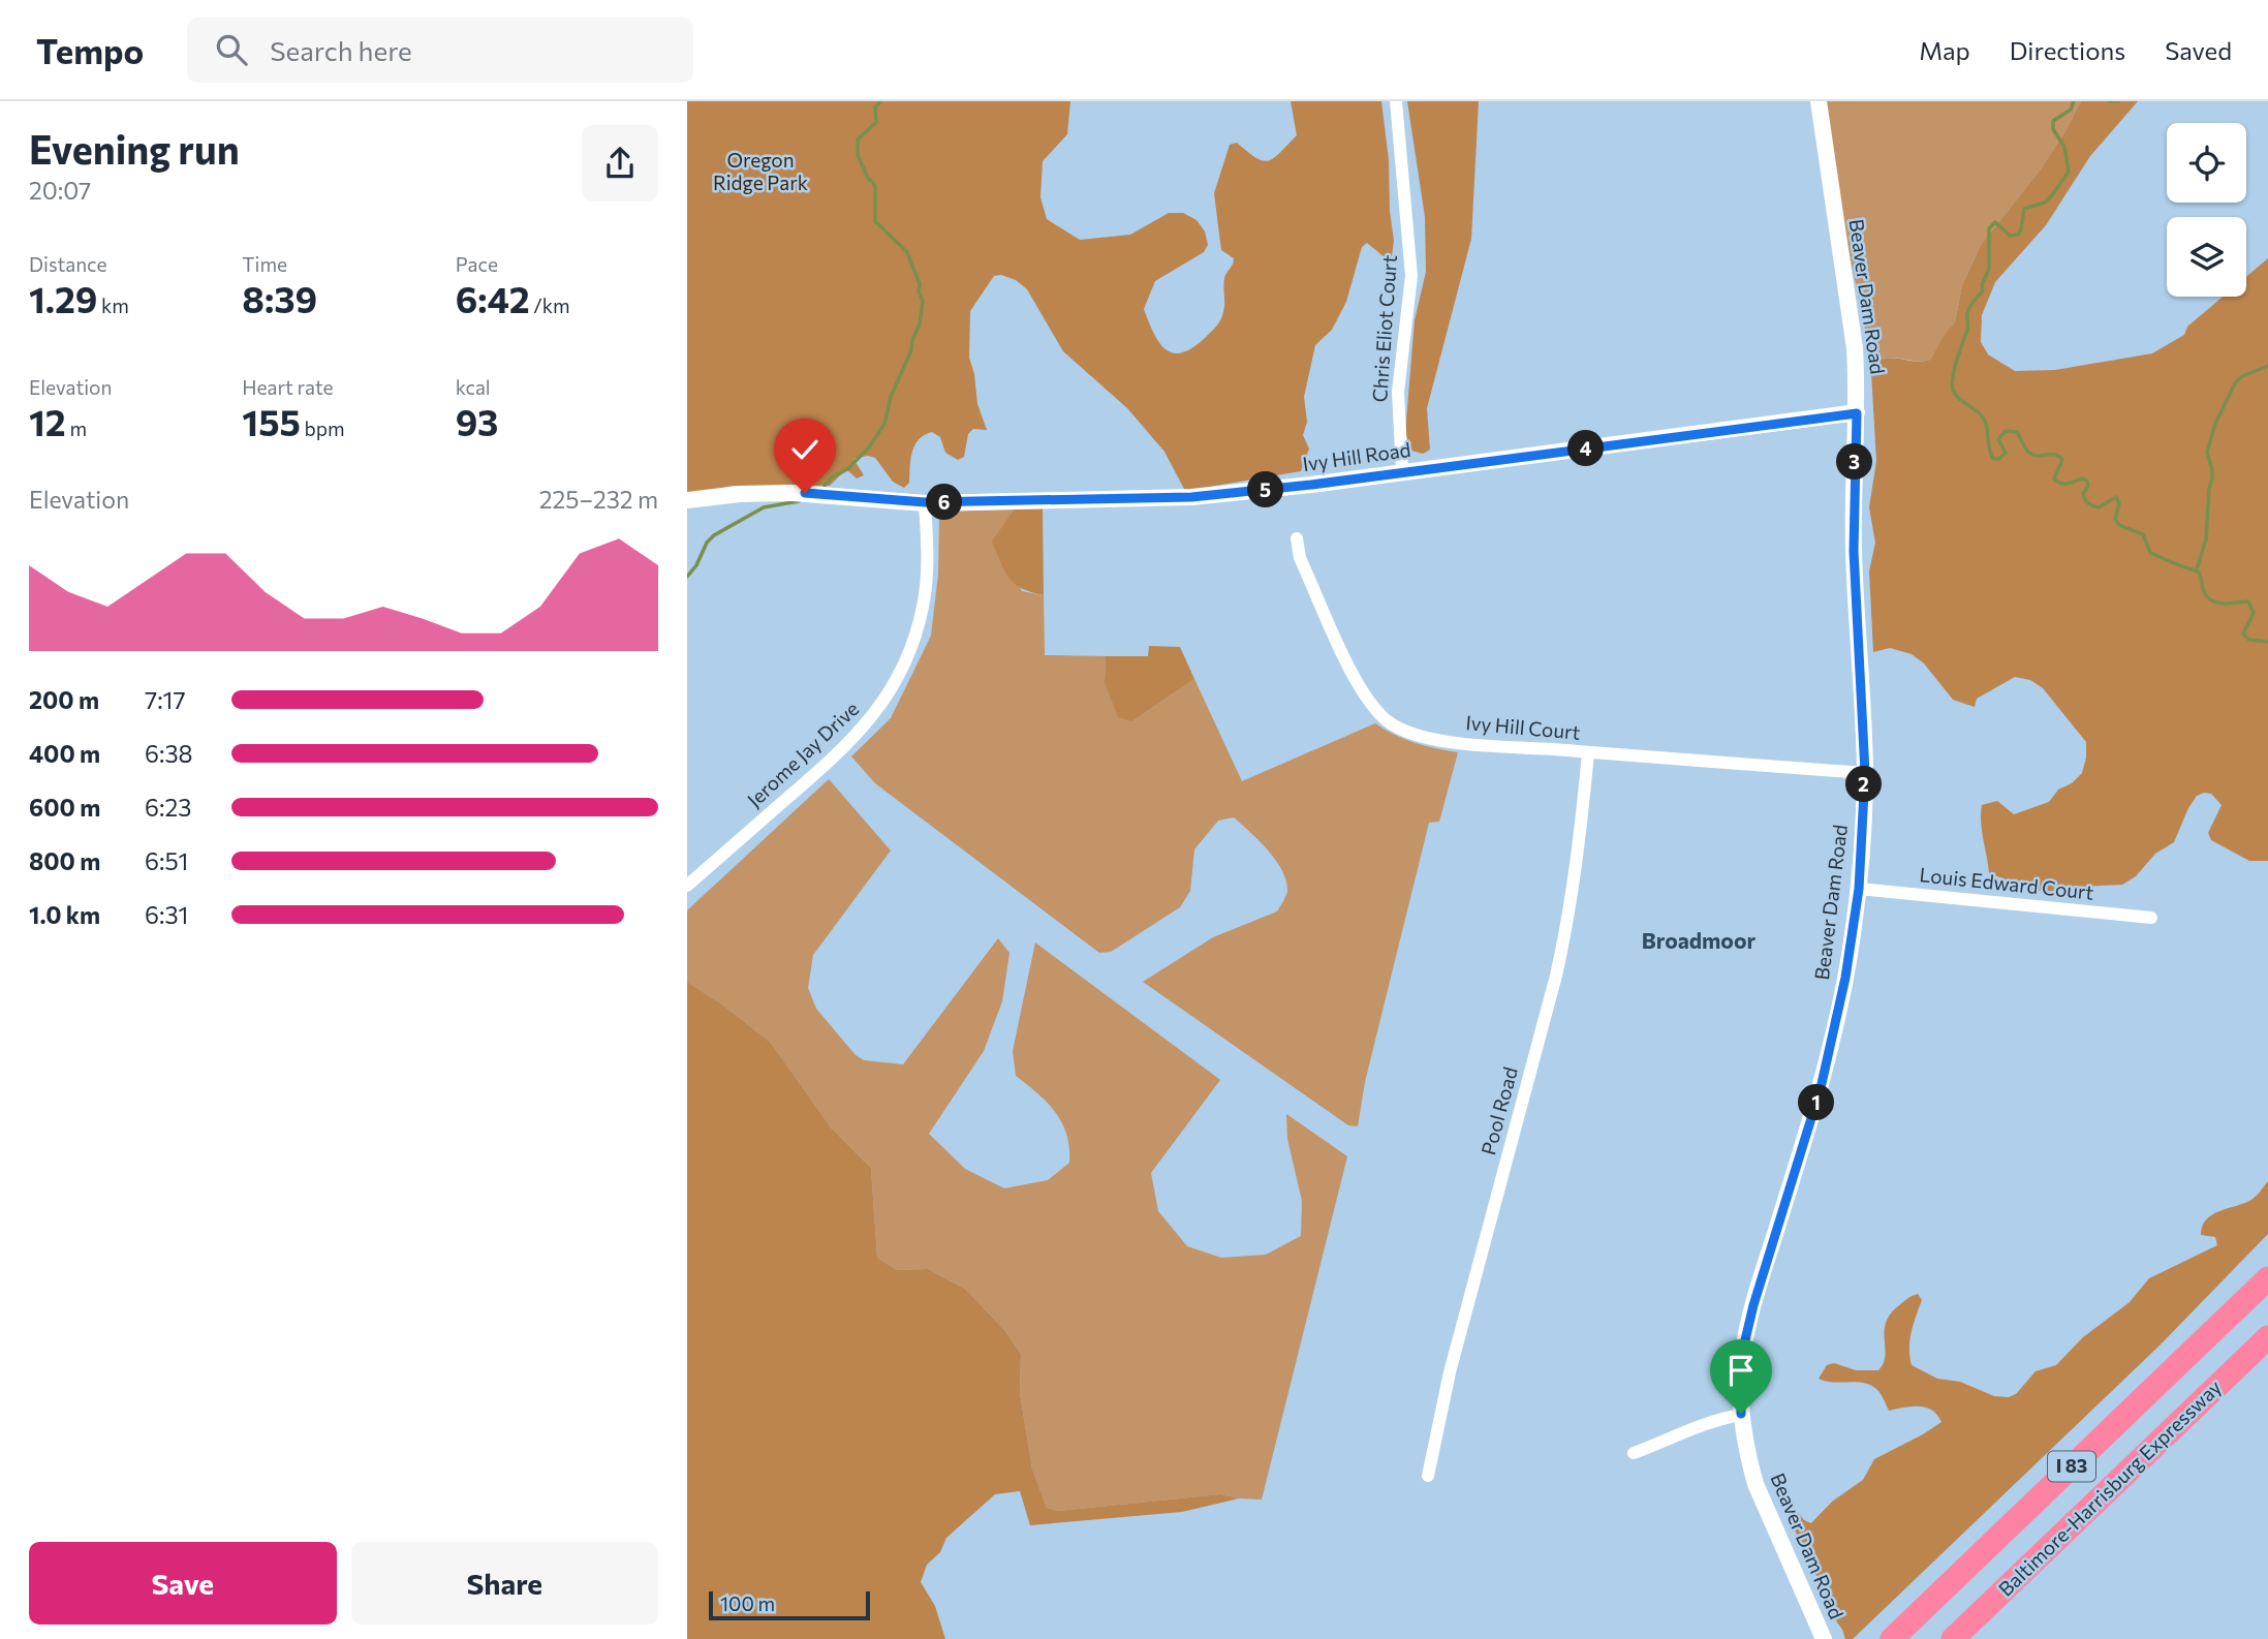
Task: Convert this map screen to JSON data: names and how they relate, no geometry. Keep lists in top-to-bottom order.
{
  "streets": {
    "highway": ["I 83", "Baltimore-Harrisburg Expressway"],
    "street": [
      "Beaver Dam Road",
      "Chris Eliot Court",
      "Ivy Hill Road",
      "Ivy Hill Court",
      "Jerome Jay Drive",
      "Louis Edward Court",
      "Pool Road"
    ]
  },
  "crossings": [
    ["Beaver Dam Road", "Ivy Hill Road"],
    ["Beaver Dam Road", "Ivy Hill Court"],
    ["Beaver Dam Road", "Louis Edward Court"],
    ["Chris Eliot Court", "Ivy Hill Road"],
    ["Ivy Hill Road", "Jerome Jay Drive"],
    ["Ivy Hill Court", "Pool Road"]
  ],
  "districts": ["Broadmoor"],
  "parks": ["Oregon Ridge Park"],
  "scale_bar": "100 m",
  "page": {
    "header": "Tempo",
    "search": "Search here",
    "nav": ["Map", "Directions", "Saved"],
    "heading": ["Evening run", "20:07"],
    "stats": [
      ["Distance", "1.29 km"],
      ["Time", "8:39"],
      ["Pace", "6:42 /km"],
      ["Elevation", "12 m"],
      ["Heart rate", "155 bpm"],
      ["kcal", "93"]
    ],
    "pins": [
      "4",
      "3",
      "5",
      "6",
      "2",
      "1"
    ],
    "chart": ["Elevation", "225–232 m"],
    "list": [
      {
        "name": "200 m",
        "note": "7:17"
      },
      {
        "name": "400 m",
        "note": "6:38"
      },
      {
        "name": "600 m",
        "note": "6:23"
      },
      {
        "name": "800 m",
        "note": "6:51"
      },
      {
        "name": "1.0 km",
        "note": "6:31"
      }
    ],
    "buttons": ["Save", "Share"],
    "scale": "100 m"
  }
}
